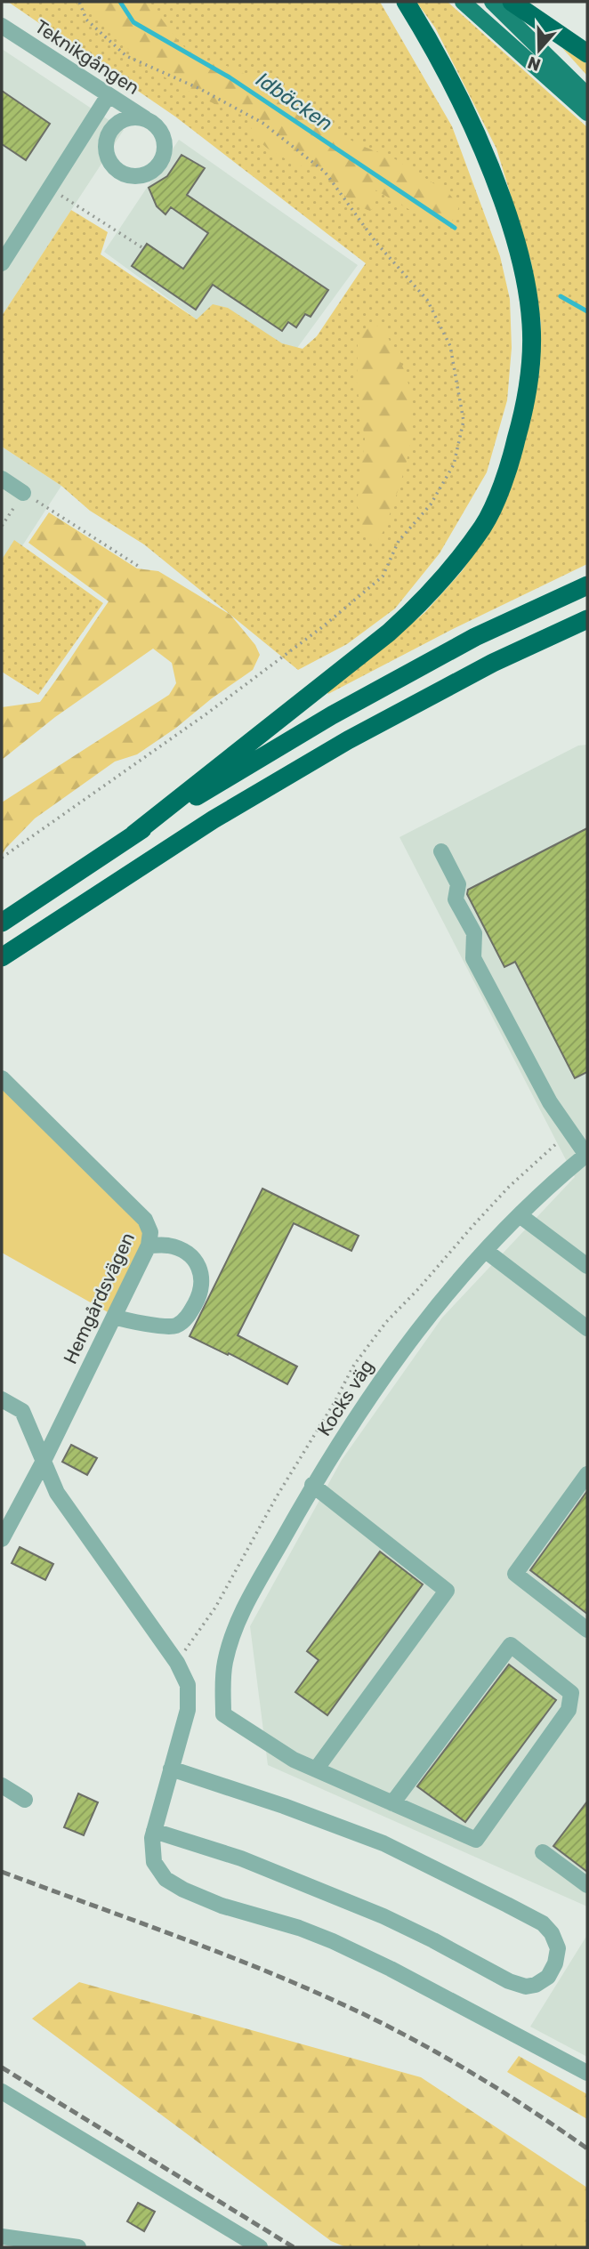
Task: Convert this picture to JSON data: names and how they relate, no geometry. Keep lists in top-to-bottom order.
{
  "streets": {
    "street": ["Teknikgången", "Hemgårdsvägen", "Kocks väg"]
  },
  "water": ["Idbäcken"],
  "north": "bottom"
}
